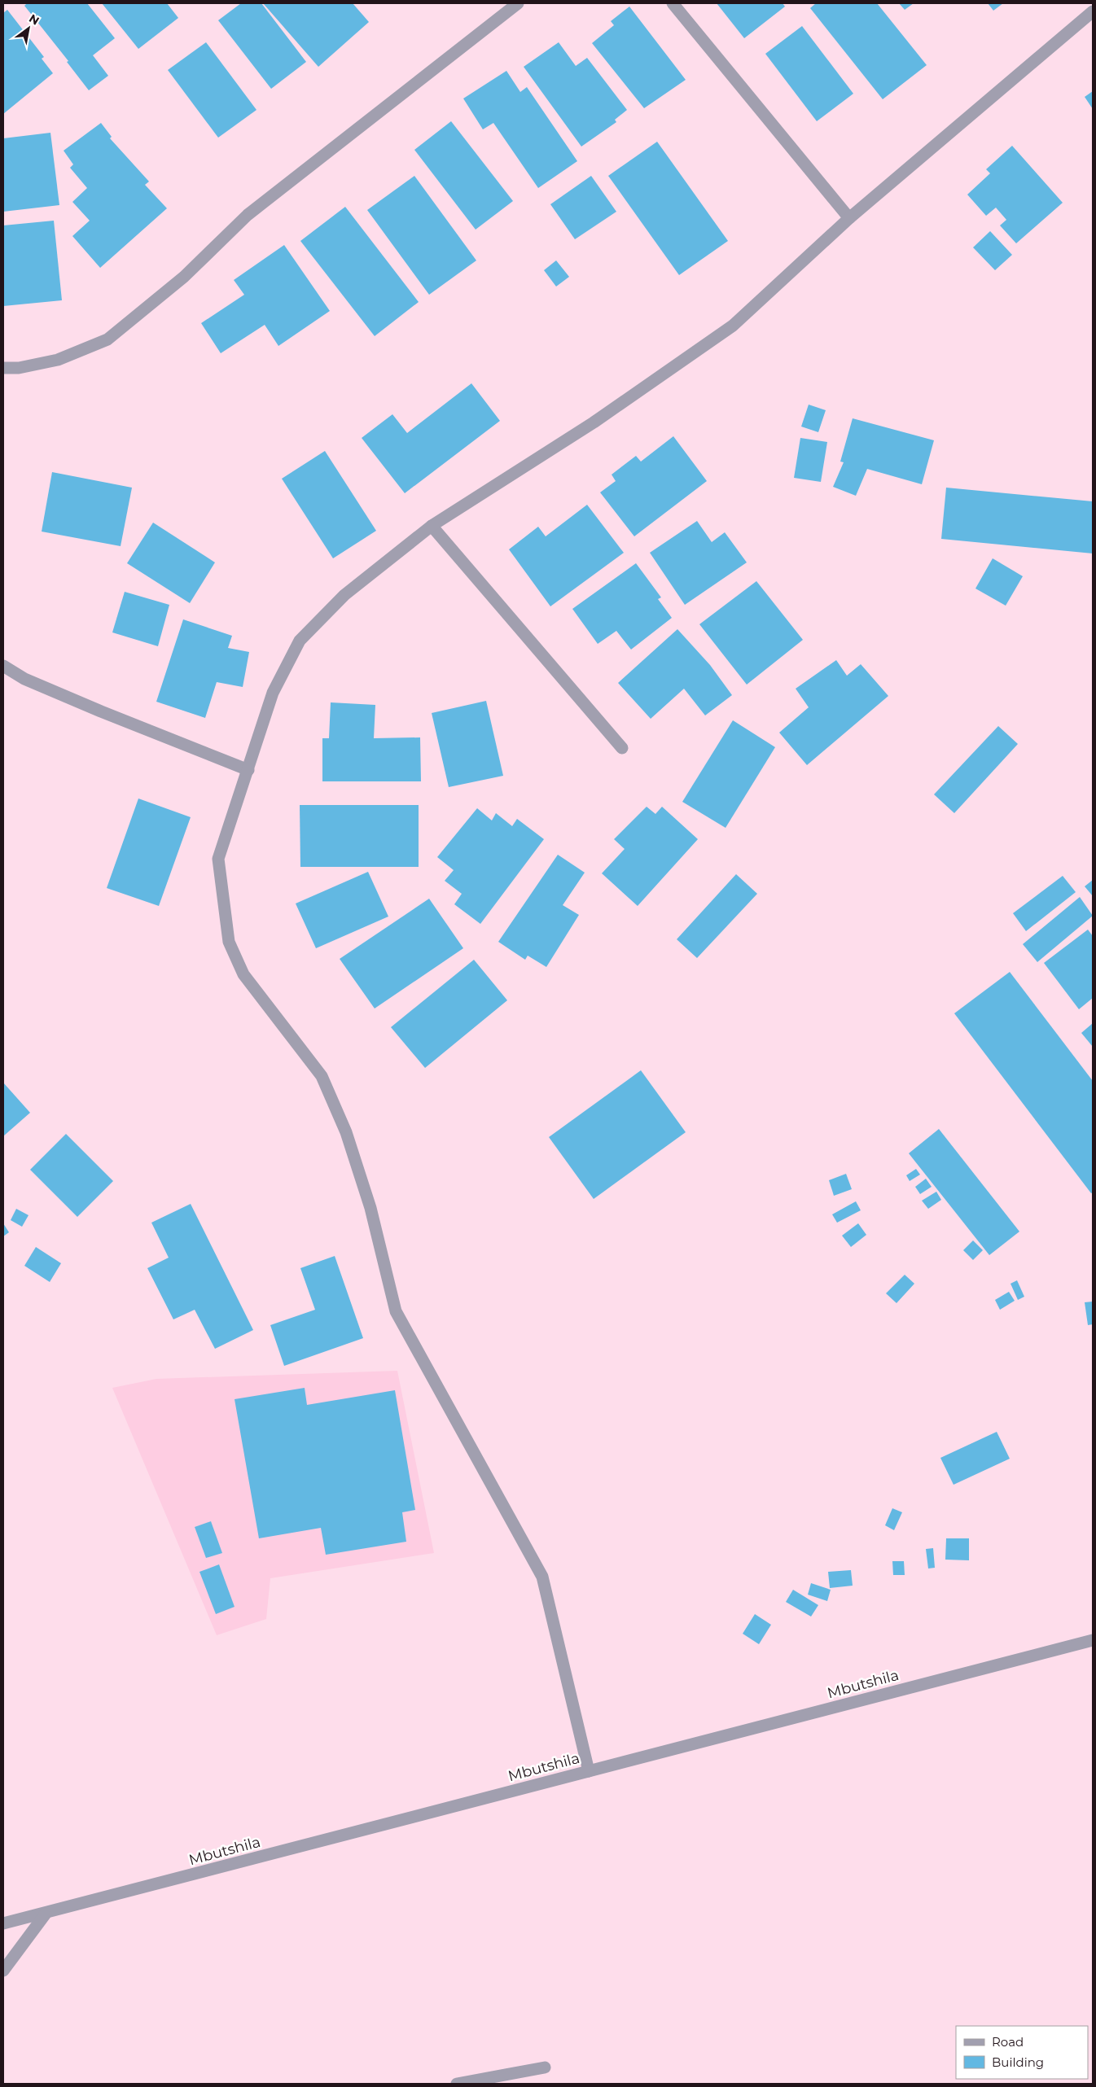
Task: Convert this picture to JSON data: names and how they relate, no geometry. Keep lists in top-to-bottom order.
{
  "streets": {
    "street": ["Mbutshila"]
  },
  "legend": ["Road", "Building"],
  "north": "top right"
}
